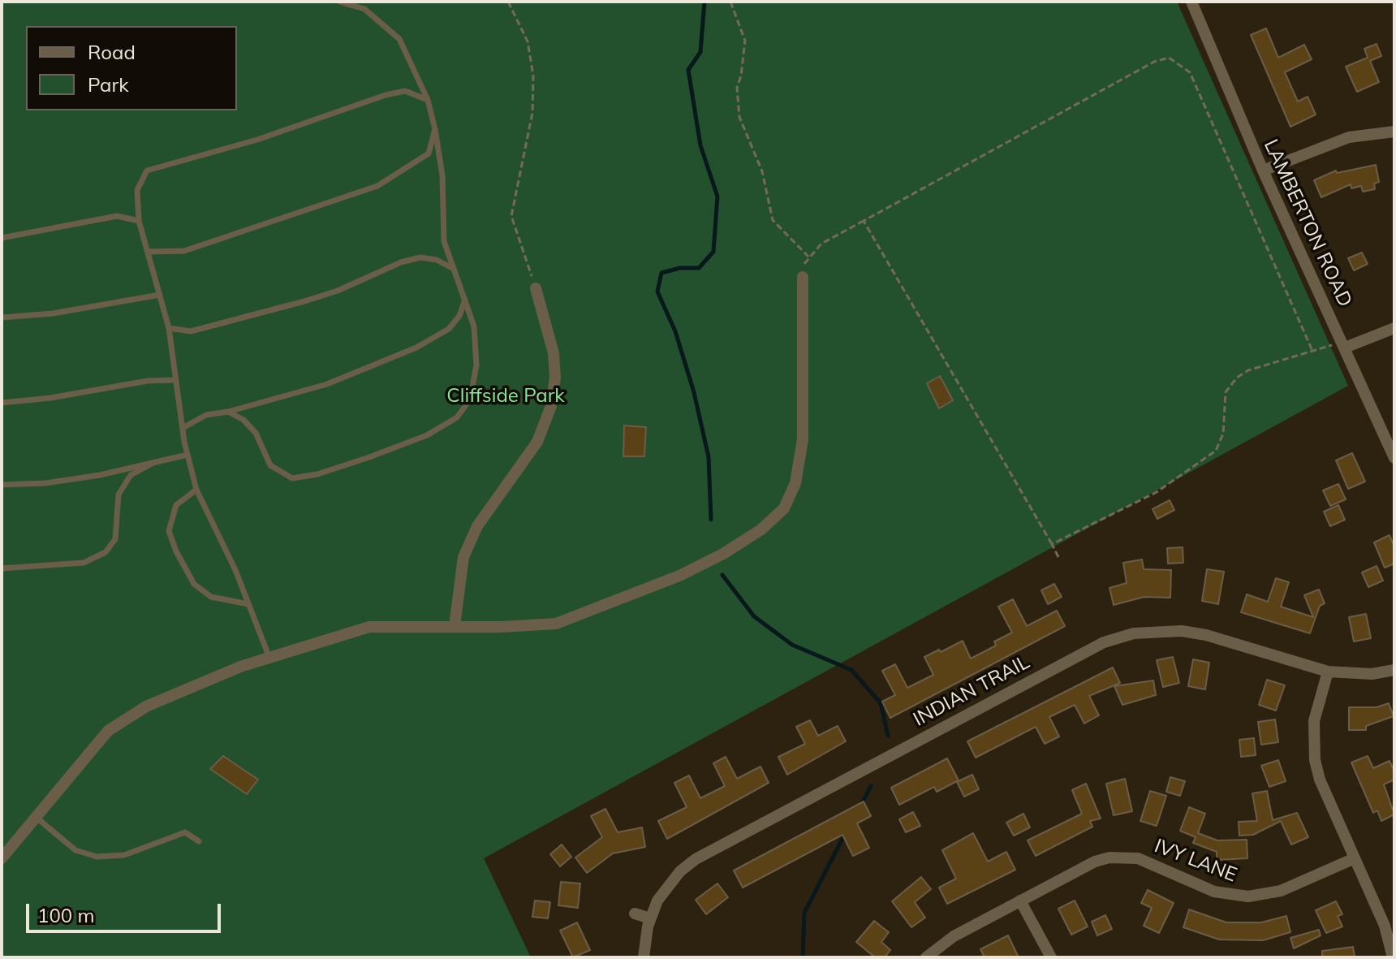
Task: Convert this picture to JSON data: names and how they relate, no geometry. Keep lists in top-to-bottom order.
{
  "streets": {
    "street": ["LAMBERTON ROAD", "INDIAN TRAIL", "IVY LANE"]
  },
  "parks": ["Cliffside Park"],
  "legend": ["Road", "Park"],
  "scale_bar": "100 m"
}
